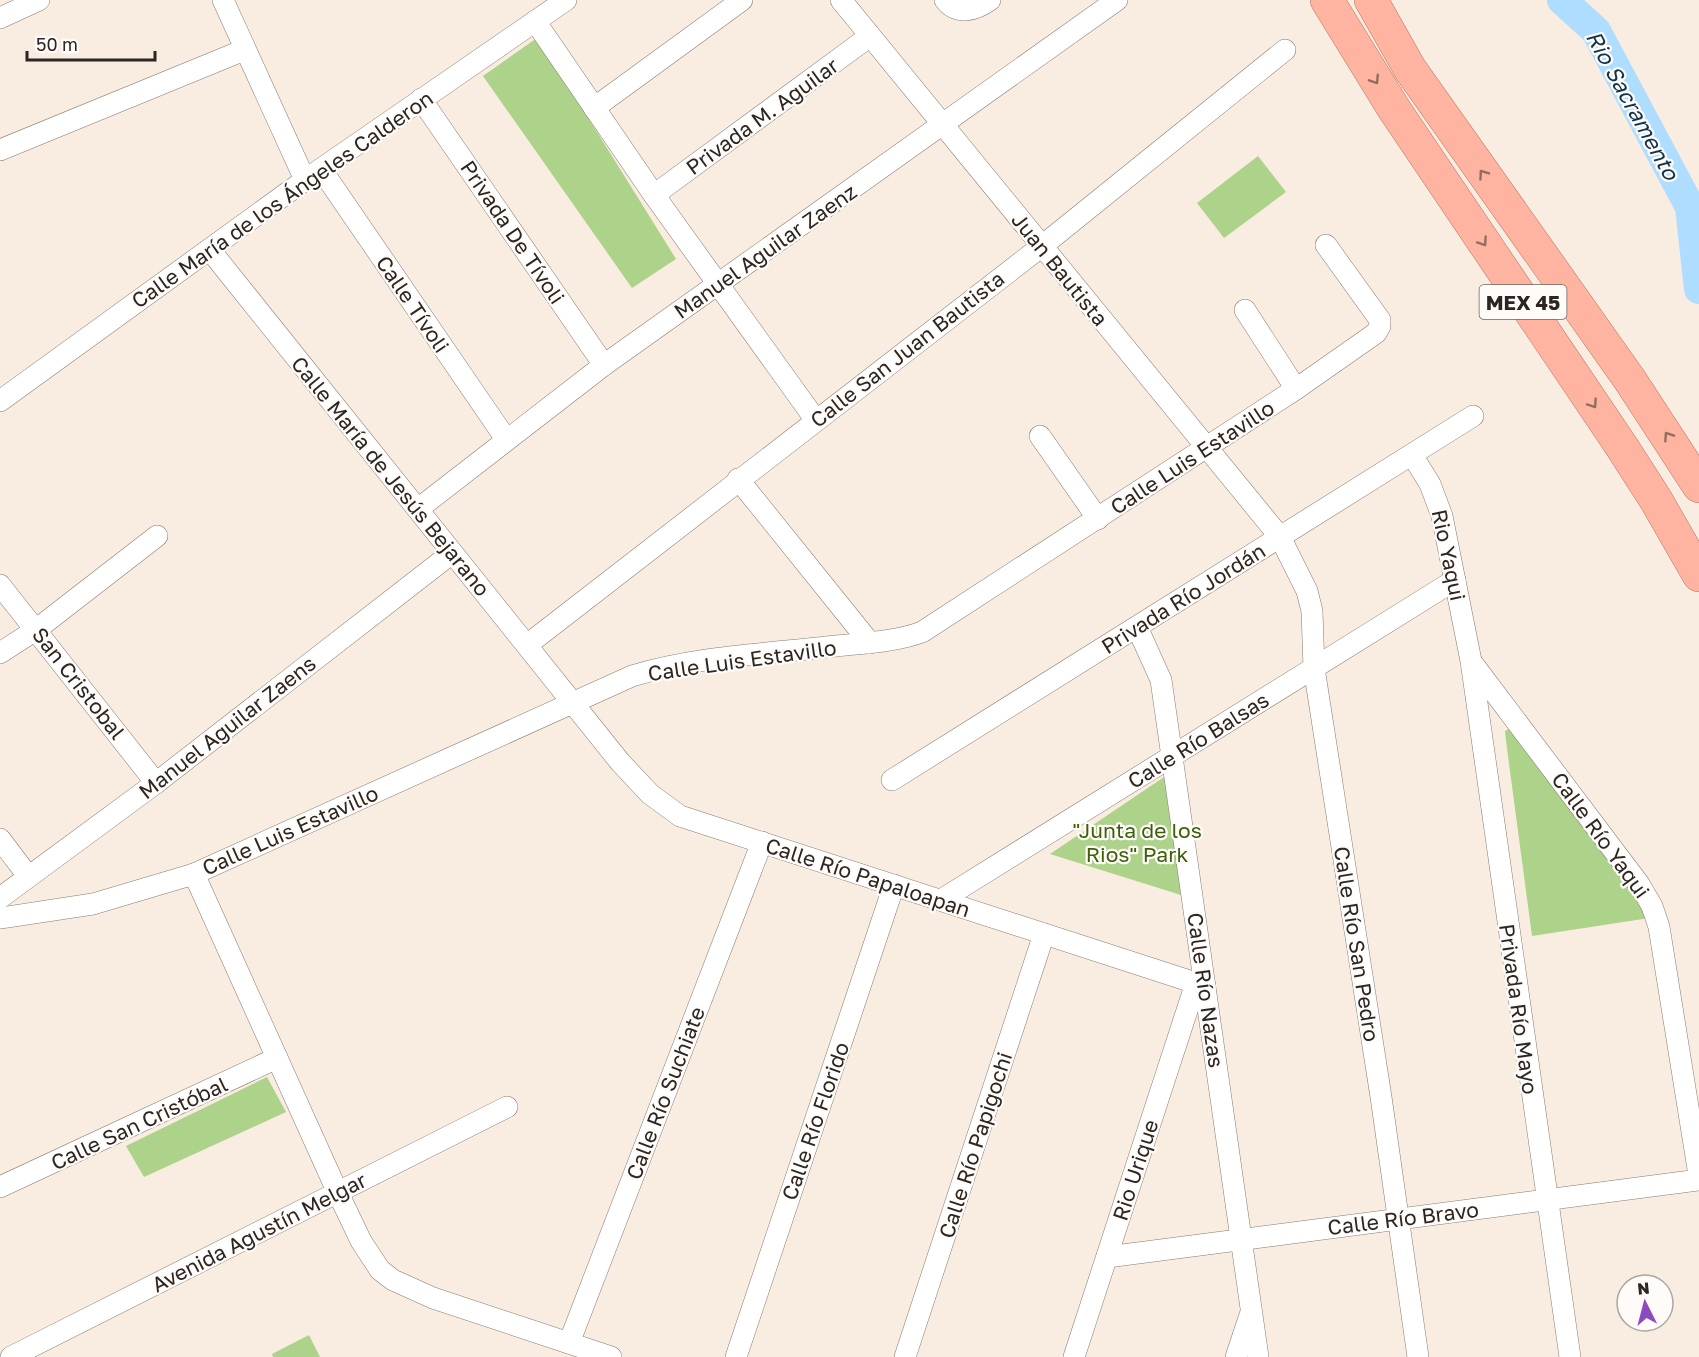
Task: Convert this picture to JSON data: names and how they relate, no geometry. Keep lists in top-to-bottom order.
{
  "streets": {
    "highway": ["MEX 45"],
    "street": [
      "Privada M. Aguilar",
      "Calle María de los Ángeles Calderon",
      "Privada De Tívoli",
      "Manuel Aguilar Zaenz",
      "Juan Bautista",
      "Calle Tívoli",
      "Calle San Juan Bautista",
      "Calle Luis Estavillo",
      "Calle María de Jesús Bejarano",
      "Rio Yaqui",
      "Privada Río Jordán",
      "San Cristobal",
      "Manuel Aguilar Zaens",
      "Calle Río Balsas",
      "Calle Río Yaqui",
      "Calle Río Papaloapan",
      "Calle Río San Pedro",
      "Calle Río Nazas",
      "Privada Río Mayo",
      "Calle Río Suchiate",
      "Calle Río Florido",
      "Calle San Cristóbal",
      "Calle Río Papigochi",
      "Rio Urique",
      "Calle Río Bravo",
      "Avenida Agustín Melgar"
    ]
  },
  "crossings": [
    ["Privada M. Aguilar", "Juan Bautista"],
    ["Calle María de los Ángeles Calderon", "Privada De Tívoli"],
    ["Calle María de los Ángeles Calderon", "Calle Tívoli"],
    ["Calle María de los Ángeles Calderon", "Calle María de Jesús Bejarano"],
    ["Privada De Tívoli", "Manuel Aguilar Zaenz"],
    ["Manuel Aguilar Zaenz", "Juan Bautista"],
    ["Manuel Aguilar Zaenz", "Calle Tívoli"],
    ["Manuel Aguilar Zaenz", "Calle María de Jesús Bejarano"],
    ["Juan Bautista", "Calle San Juan Bautista"],
    ["Juan Bautista", "Calle Luis Estavillo"],
    ["Juan Bautista", "Privada Río Jordán"],
    ["Juan Bautista", "Calle Río San Pedro"],
    ["Calle San Juan Bautista", "Calle María de Jesús Bejarano"],
    ["Calle Luis Estavillo", "Calle María de Jesús Bejarano"],
    ["Calle Luis Estavillo", "Calle Río Papaloapan"],
    ["Calle María de Jesús Bejarano", "Manuel Aguilar Zaens"],
    ["Calle María de Jesús Bejarano", "Calle Río Papaloapan"],
    ["Rio Yaqui", "Privada Río Jordán"],
    ["Rio Yaqui", "Calle Río Balsas"],
    ["Rio Yaqui", "Calle Río Yaqui"],
    ["Rio Yaqui", "Privada Río Mayo"],
    ["Privada Río Jordán", "Calle Río San Pedro"],
    ["Privada Río Jordán", "Calle Río Nazas"],
    ["San Cristobal", "Manuel Aguilar Zaens"],
    ["Calle Río Balsas", "Calle Río Papaloapan"],
    ["Calle Río Balsas", "Calle Río San Pedro"],
    ["Calle Río Balsas", "Calle Río Nazas"],
    ["Calle Río Yaqui", "Privada Río Mayo"],
    ["Calle Río Papaloapan", "Calle Río Nazas"],
    ["Calle Río Papaloapan", "Calle Río Suchiate"],
    ["Calle Río Papaloapan", "Calle Río Florido"],
    ["Calle Río Papaloapan", "Calle Río Papigochi"],
    ["Calle Río Papaloapan", "Rio Urique"],
    ["Calle Río San Pedro", "Calle Río Bravo"],
    ["Calle Río Nazas", "Rio Urique"],
    ["Calle Río Nazas", "Calle Río Bravo"],
    ["Privada Río Mayo", "Calle Río Bravo"],
    ["Rio Urique", "Calle Río Bravo"]
  ],
  "water": ["Rio Sacramento"],
  "parks": ["\"Junta de los Rios\" Park"],
  "scale_bar": "50 m",
  "north": "top"
}
